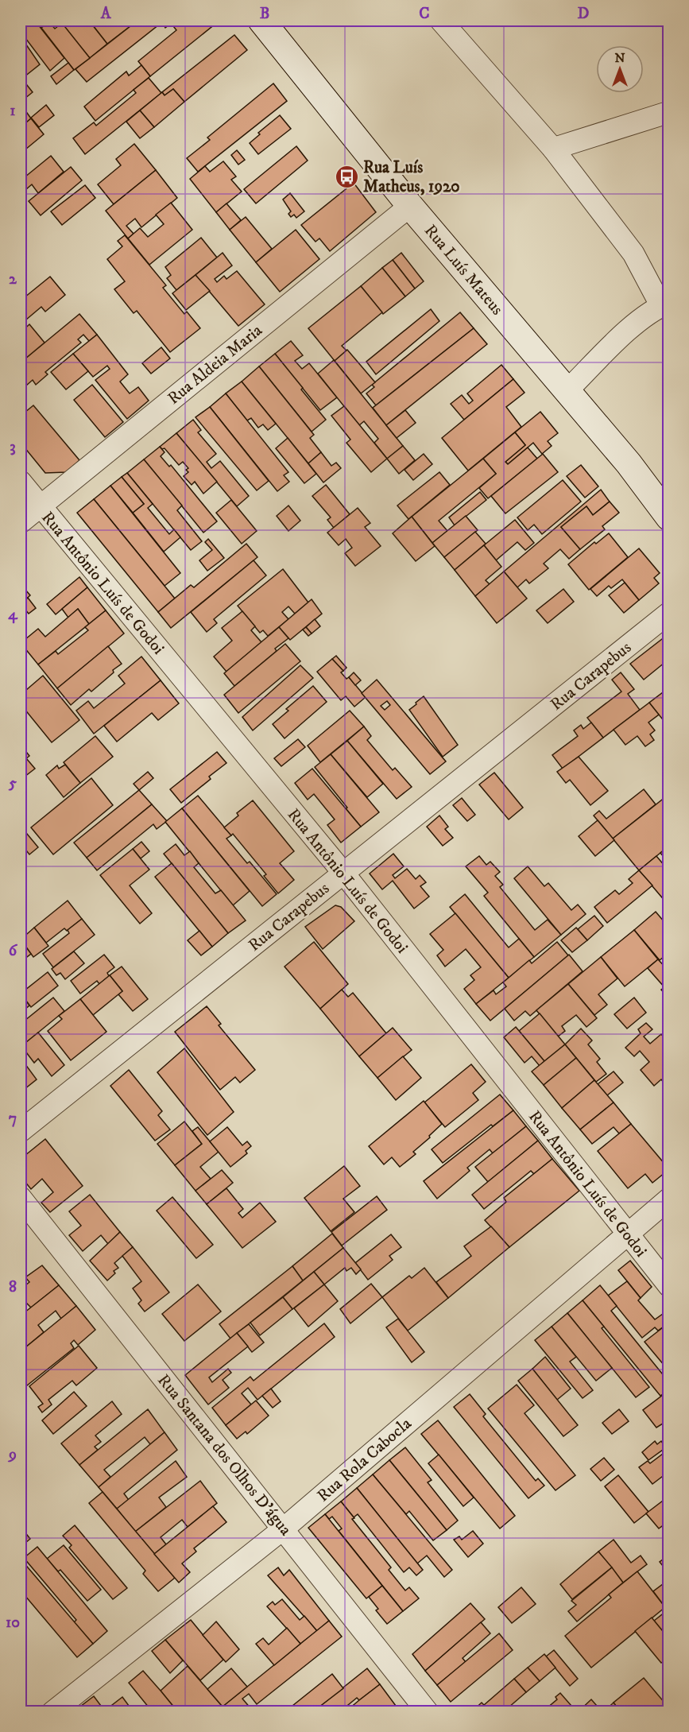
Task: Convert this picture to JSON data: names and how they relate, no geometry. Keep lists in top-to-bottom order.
{
  "streets": {
    "main road": ["Rua Luís Mateus"],
    "street": [
      "Rua Aldeia Maria",
      "Rua Antônio Luís de Godoi",
      "Rua Carapebus",
      "Rua Santana dos Olhos D'água",
      "Rua Rola Cabocla"
    ]
  },
  "crossings": [
    ["Rua Luís Mateus", "Rua Aldeia Maria"],
    ["Rua Aldeia Maria", "Rua Antônio Luís de Godoi"],
    ["Rua Antônio Luís de Godoi", "Rua Carapebus"],
    ["Rua Antônio Luís de Godoi", "Rua Rola Cabocla"],
    ["Rua Santana dos Olhos D'água", "Rua Rola Cabocla"]
  ],
  "places": {
    "bus stop": ["Rua Luís Matheus, 1920"]
  },
  "north": "top",
  "grid": {
    "columns": [
      "A",
      "B",
      "C",
      "D"
    ],
    "rows": [
      "1",
      "2",
      "3",
      "4",
      "5",
      "6",
      "7",
      "8",
      "9",
      "10"
    ]
  }
}
